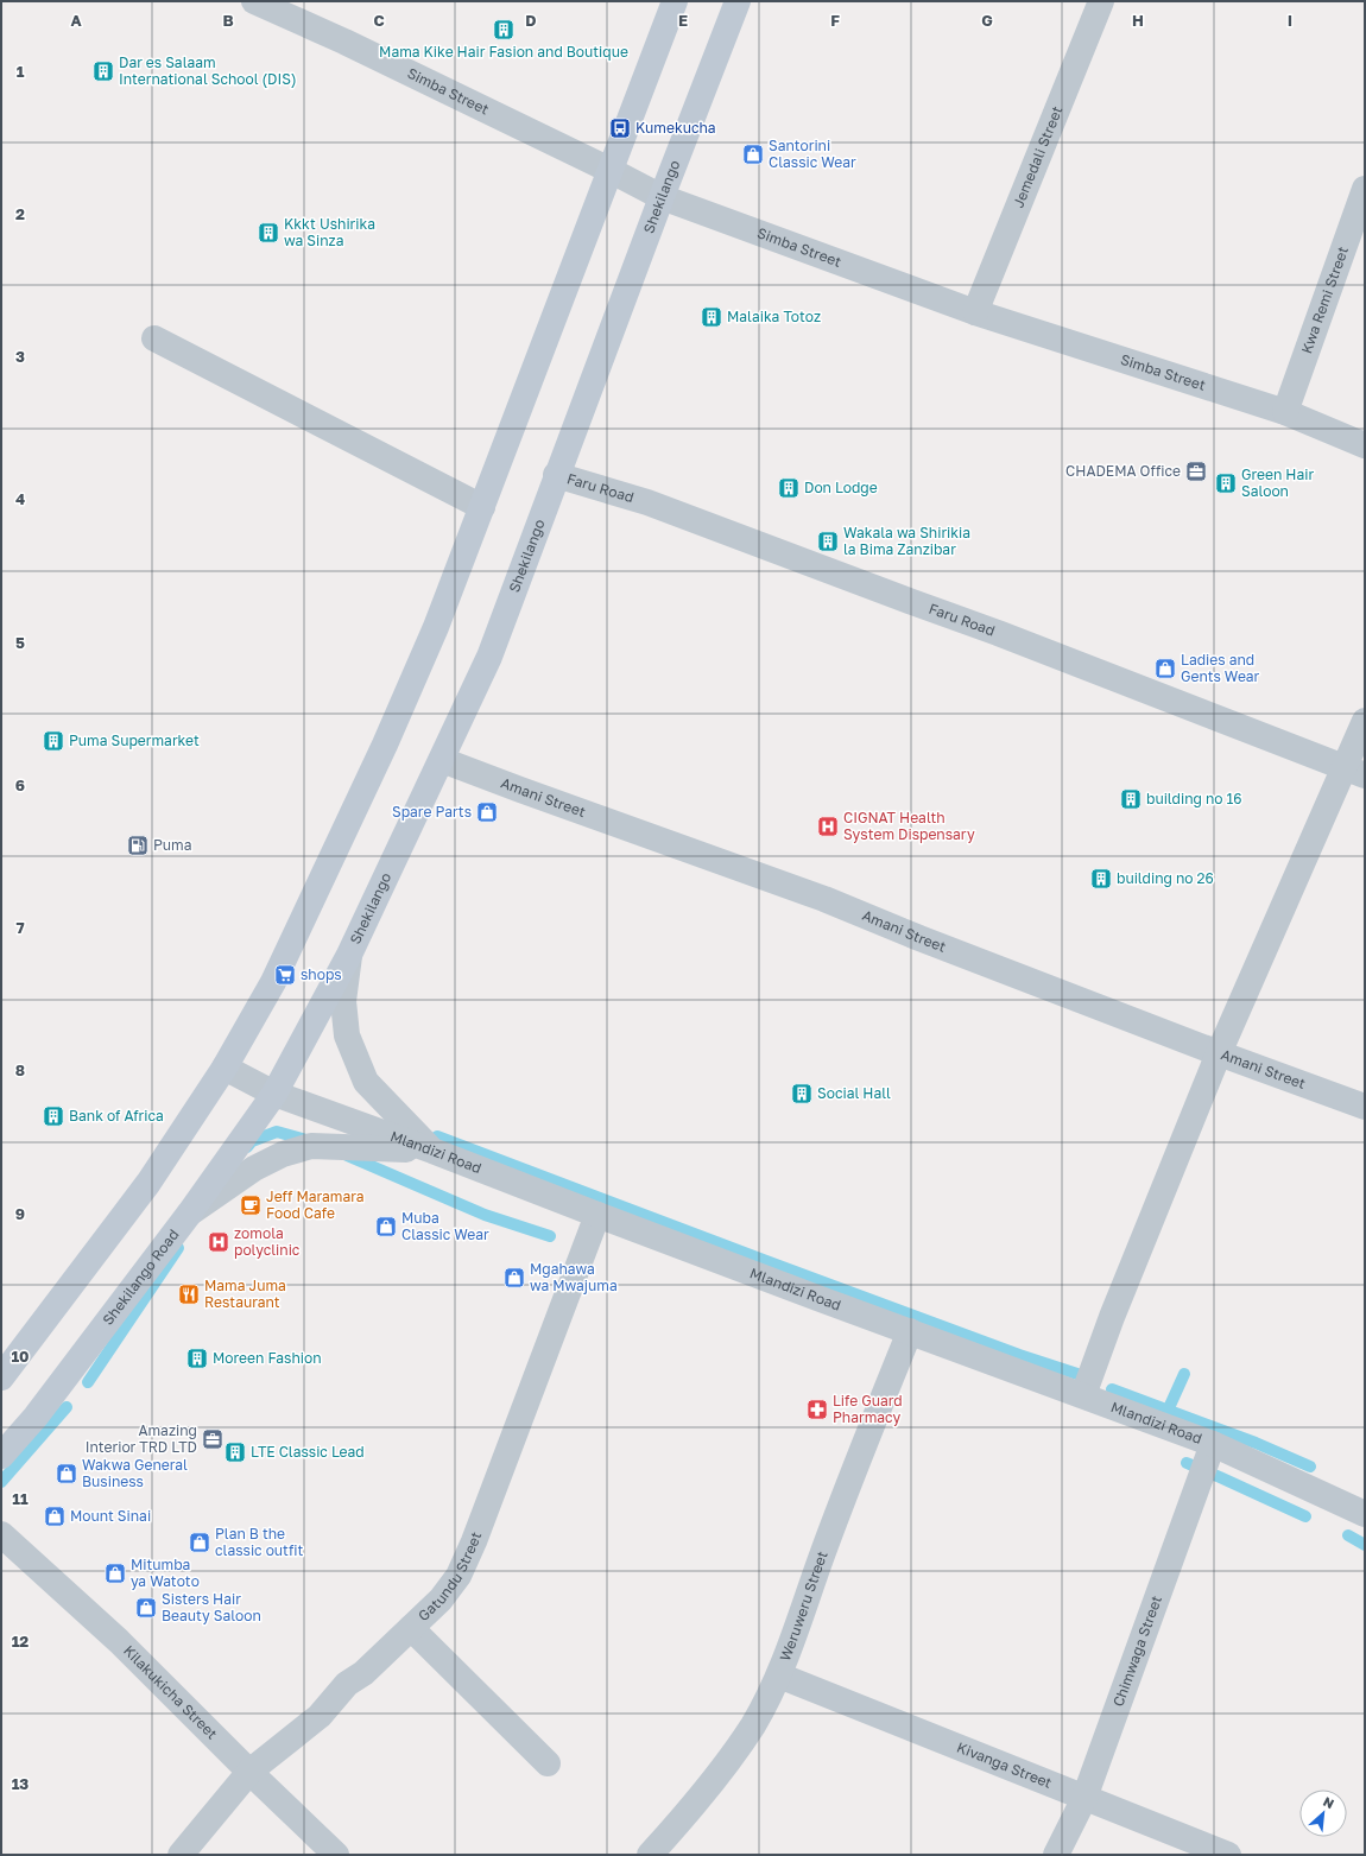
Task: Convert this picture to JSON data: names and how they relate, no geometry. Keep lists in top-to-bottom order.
{
  "streets": {
    "main road": ["Shekilango", "Shekilango Road"],
    "street": [
      "Simba Street",
      "Jemedali Street",
      "Kwa Remi Street",
      "Faru Road",
      "Amani Street",
      "Mlandizi Road",
      "Gatundu Street",
      "Weruweru Street",
      "Chimwaga Street",
      "Kilakukicha Street",
      "Kivanga Street"
    ]
  },
  "crossings": [
    ["Simba Street", "Jemedali Street"],
    ["Simba Street", "Shekilango"],
    ["Simba Street", "Kwa Remi Street"],
    ["Shekilango", "Faru Road"],
    ["Shekilango", "Amani Street"],
    ["Shekilango", "Mlandizi Road"],
    ["Shekilango", "Shekilango Road"],
    ["Mlandizi Road", "Shekilango Road"],
    ["Mlandizi Road", "Gatundu Street"],
    ["Mlandizi Road", "Weruweru Street"],
    ["Mlandizi Road", "Chimwaga Street"],
    ["Gatundu Street", "Kilakukicha Street"],
    ["Weruweru Street", "Kivanga Street"],
    ["Chimwaga Street", "Kivanga Street"]
  ],
  "places": {
    "building": [
      "Mama Kike Hair Fasion and Boutique",
      "Dar es Salaam International School (DIS)",
      "Kkkt Ushirika wa Sinza",
      "Malaika Totoz",
      "Green Hair Saloon",
      "Don Lodge",
      "Wakala wa Shirikia la Bima Zanzibar",
      "Puma Supermarket",
      "building no 16",
      "building no 26",
      "Social Hall",
      "Bank of Africa",
      "Moreen Fashion",
      "LTE Classic Lead"
    ],
    "bus stop": ["Kumekucha"],
    "shop": [
      "Santorini Classic Wear",
      "Ladies and Gents Wear",
      "Spare Parts",
      "Muba Classic Wear",
      "Mgahawa wa Mwajuma",
      "Wakwa General Business",
      "Mount Sinai",
      "Plan B the classic outfit",
      "Mitumba ya Watoto",
      "Sisters Hair Beauty Saloon"
    ],
    "office": ["CHADEMA Office", "Amazing Interior TRD LTD"],
    "hospital": ["CIGNAT Health System Dispensary", "zomola polyclinic"],
    "fuel station": ["Puma"],
    "supermarket": ["shops"],
    "cafe": ["Jeff Maramara Food Cafe"],
    "restaurant": ["Mama Juma Restaurant"],
    "pharmacy": ["Life Guard Pharmacy"]
  },
  "north": "top right",
  "grid": {
    "columns": [
      "A",
      "B",
      "C",
      "D",
      "E",
      "F",
      "G",
      "H",
      "I"
    ],
    "rows": [
      "1",
      "2",
      "3",
      "4",
      "5",
      "6",
      "7",
      "8",
      "9",
      "10",
      "11",
      "12",
      "13"
    ]
  }
}
